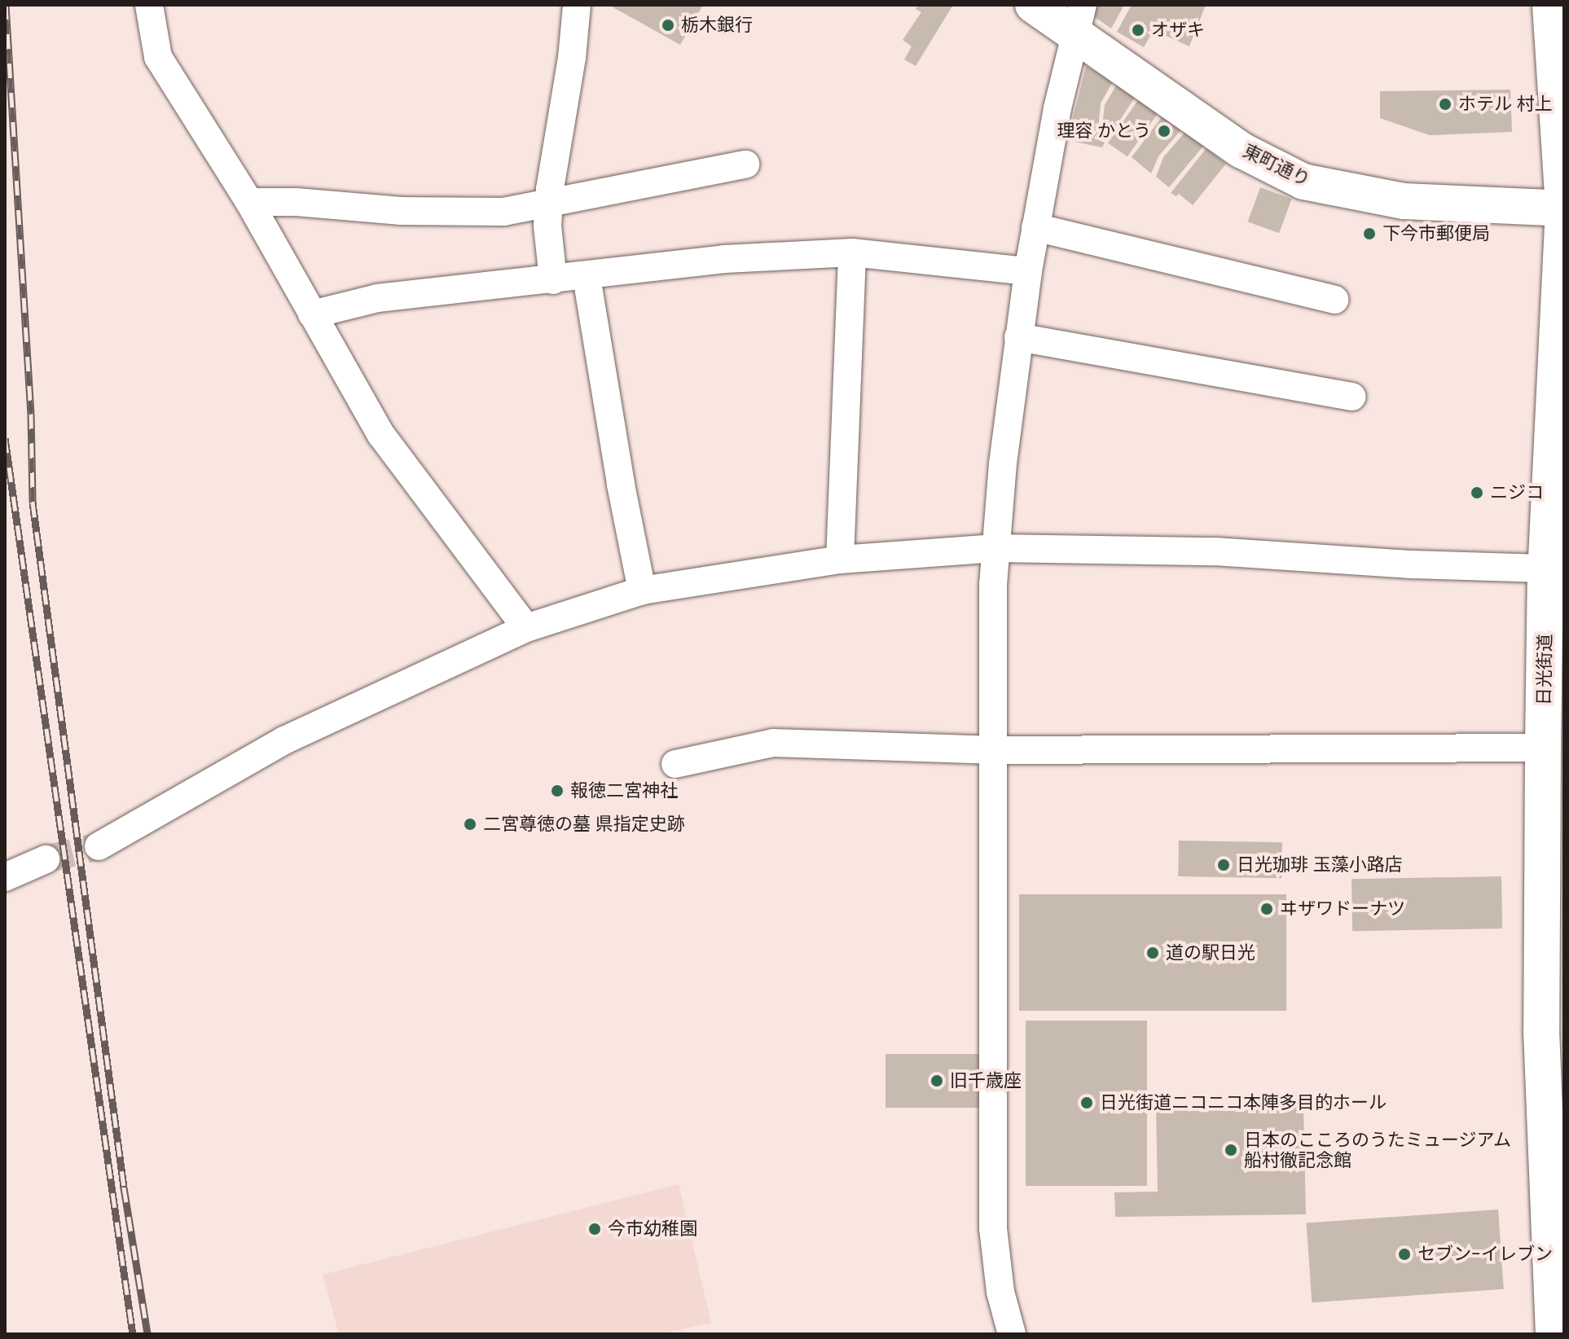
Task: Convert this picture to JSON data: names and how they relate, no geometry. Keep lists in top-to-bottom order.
{
  "streets": {
    "main road": ["東町通り", "日光街道"]
  },
  "crossings": [
    ["東町通り", "日光街道"]
  ],
  "places": [
    "栃木銀行",
    "オザキ",
    "ホテル 村上",
    "理容 かとう",
    "下今市郵便局",
    "ニジコ",
    "報徳二宮神社",
    "二宮尊徳の墓 県指定史跡",
    "日光珈琲 玉藻小路店",
    "ヰザワドーナツ",
    "道の駅日光",
    "旧千歳座",
    "日光街道ニコニコ本陣多目的ホール",
    "日本のこころのうたミュージアム 船村徹記念館",
    "今市幼稚園",
    "セブン-イレブン"
  ]
}
